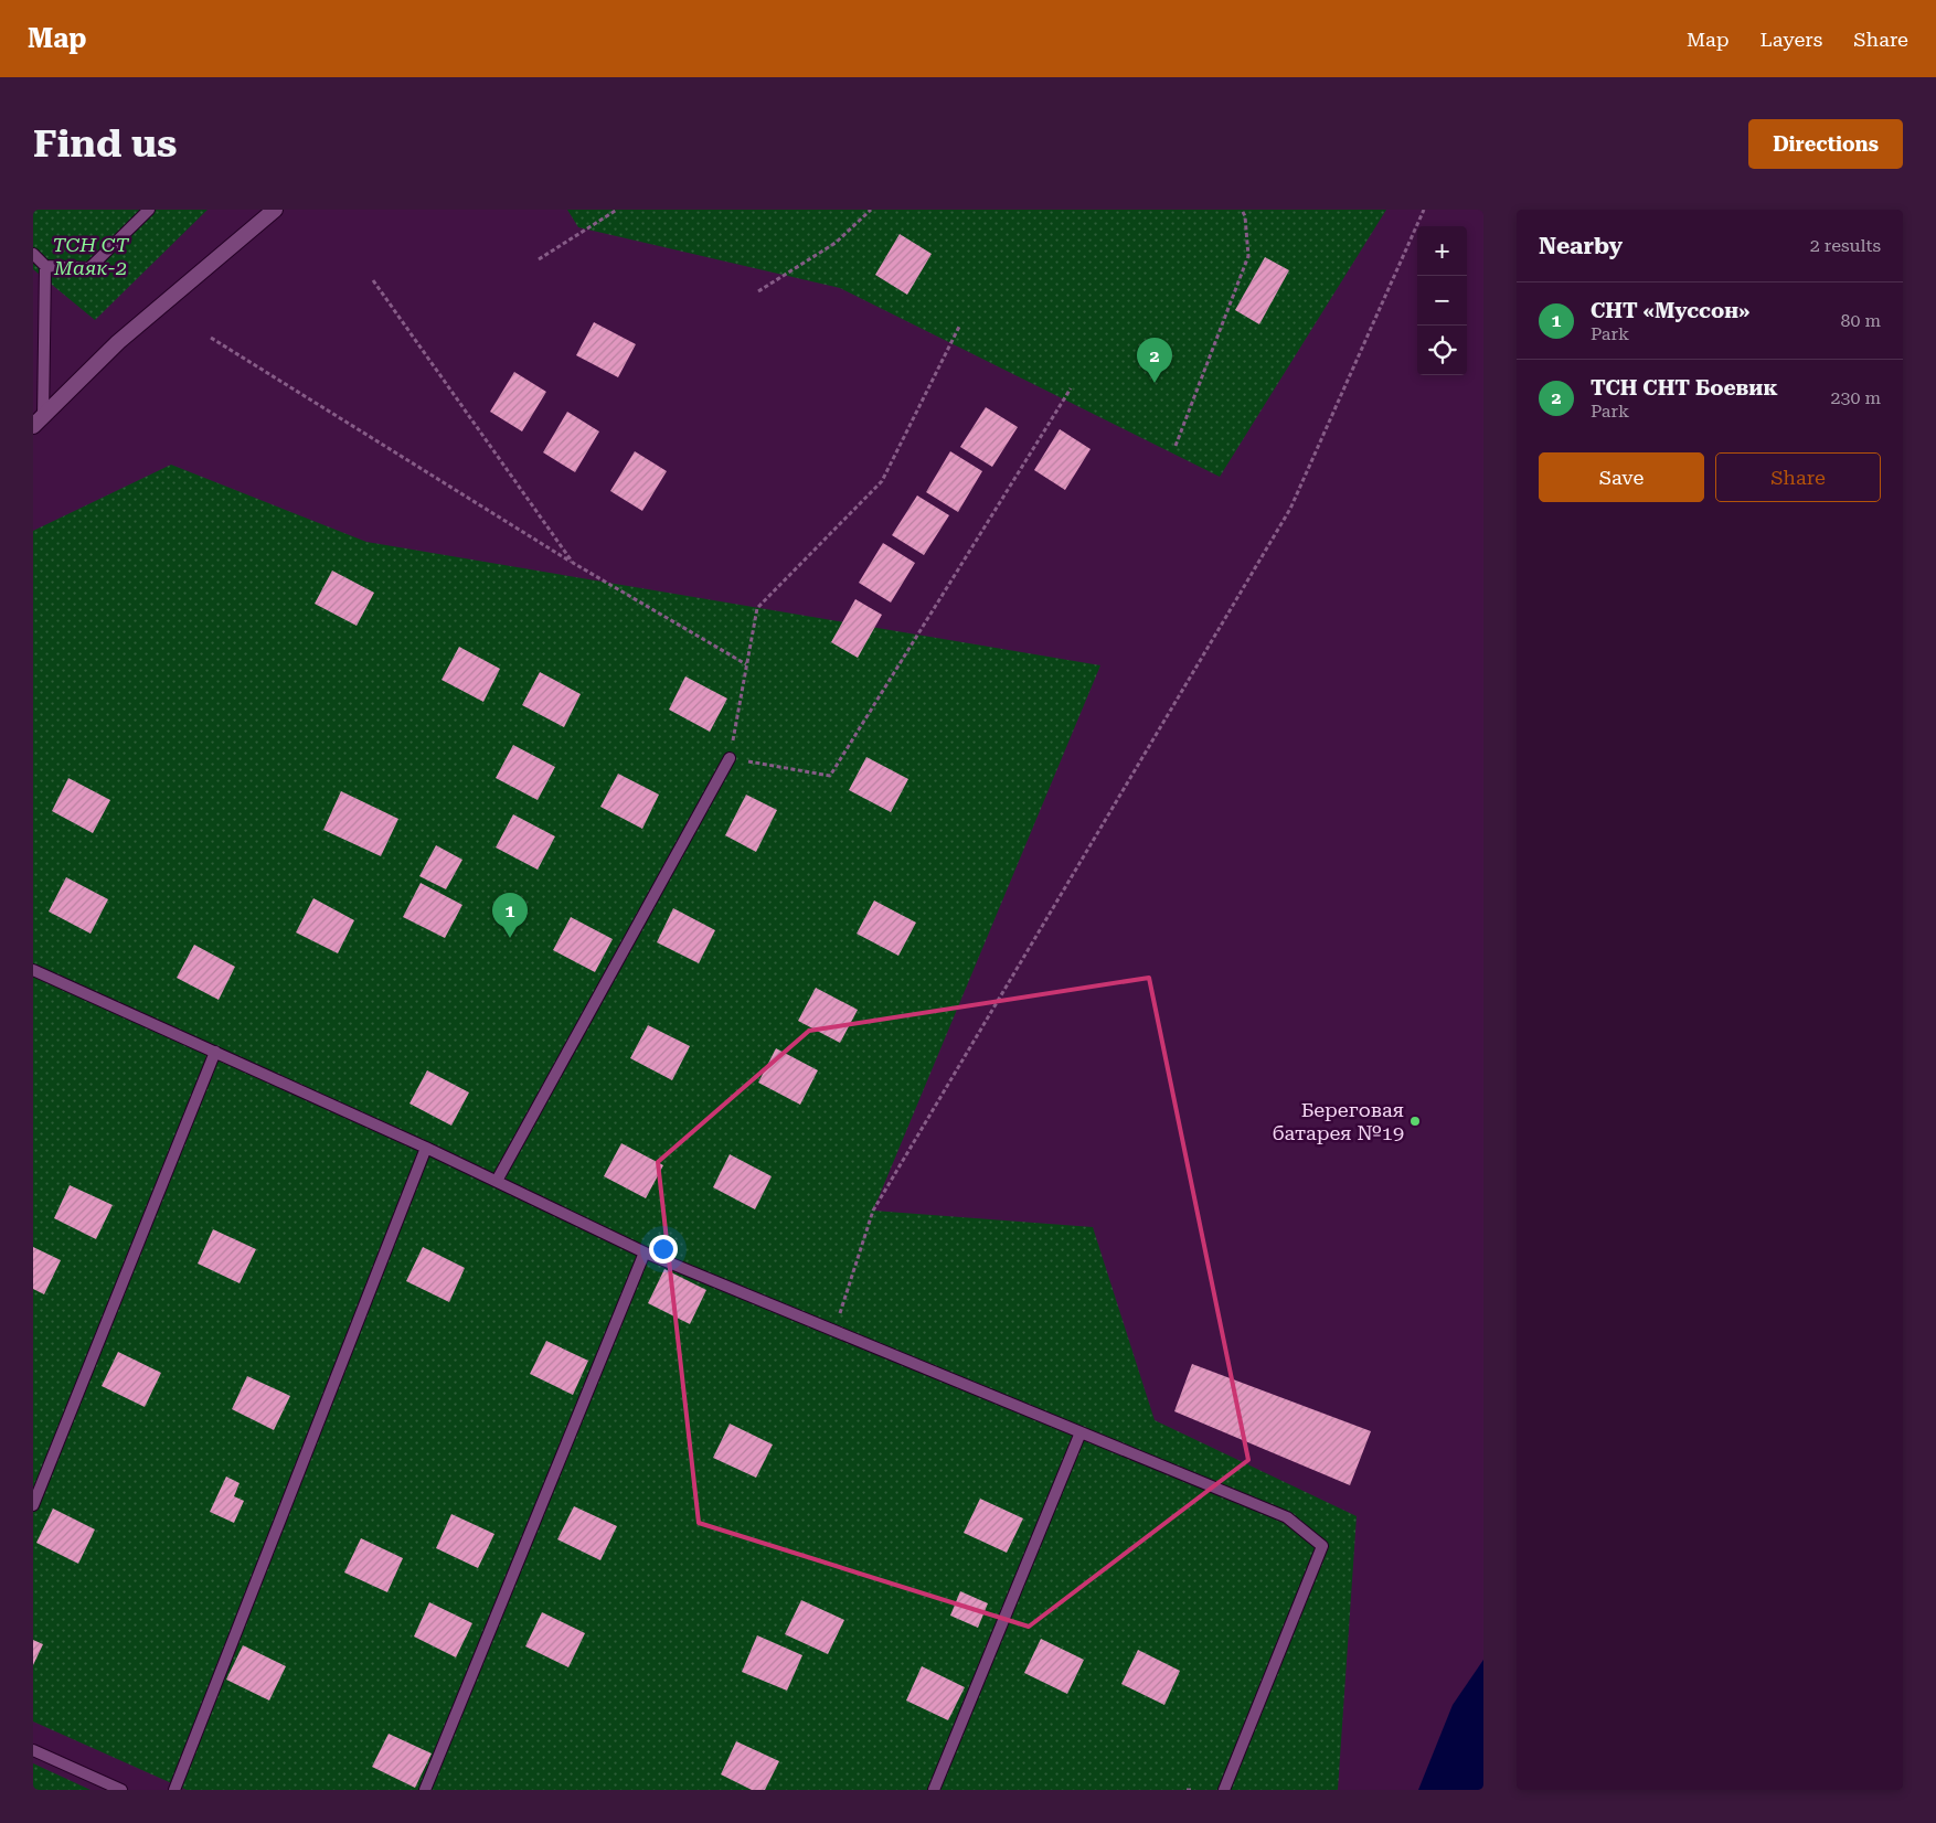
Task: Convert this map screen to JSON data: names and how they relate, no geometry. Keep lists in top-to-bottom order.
{
  "parks": ["ТСН СТ Маяк-2"],
  "places": ["Береговая батарея №19"],
  "page": {
    "header": "Map",
    "nav": ["Map", "Layers", "Share"],
    "buttons": [
      "Directions",
      ["Save", "Share"]
    ],
    "title": "Find us",
    "heading": ["Nearby", "2 results"],
    "map_buttons": ["+", "−"],
    "list": [
      {
        "mark": "1",
        "name": "СНТ «Муссон»",
        "note": "Park",
        "value": "80 m"
      },
      {
        "mark": "2",
        "name": "ТСН СНТ Боевик",
        "note": "Park",
        "value": "230 m"
      }
    ],
    "pins": ["2", "1"]
  }
}
